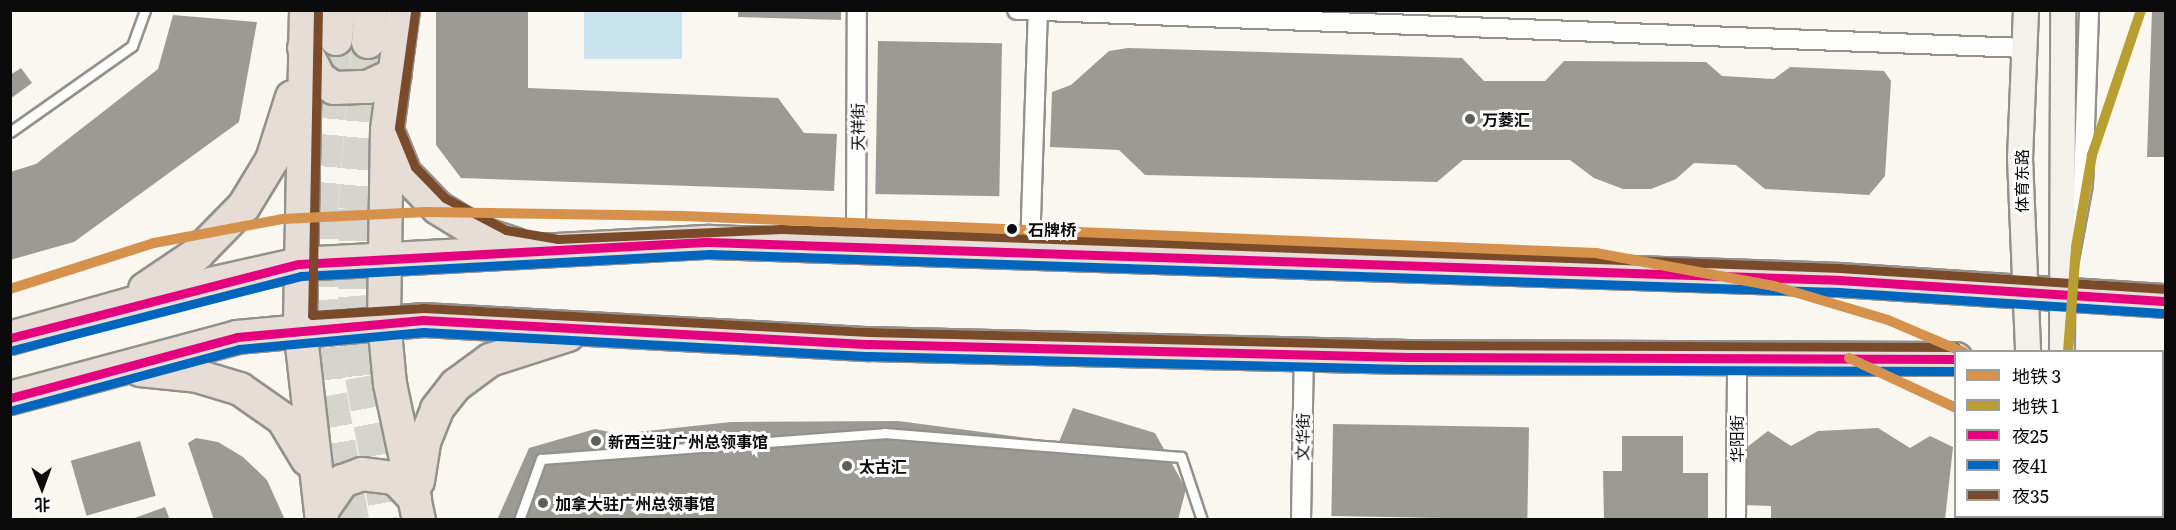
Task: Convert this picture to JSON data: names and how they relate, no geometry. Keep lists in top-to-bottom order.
{
  "streets": {
    "main road": ["体育东路"],
    "street": ["天祥街", "文华街", "华阳街"]
  },
  "places": [
    "万菱汇",
    "石牌桥",
    "新西兰驻广州总领事馆",
    "太古汇",
    "加拿大驻广州总领事馆"
  ],
  "lines": [
    "metro line 1",
    "transit line 夜35",
    "metro line 3",
    "transit line 夜25",
    "transit line 夜41"
  ],
  "legend": [
    "地铁 3",
    "地铁 1",
    "夜25",
    "夜41",
    "夜35"
  ],
  "north": "bottom"
}
